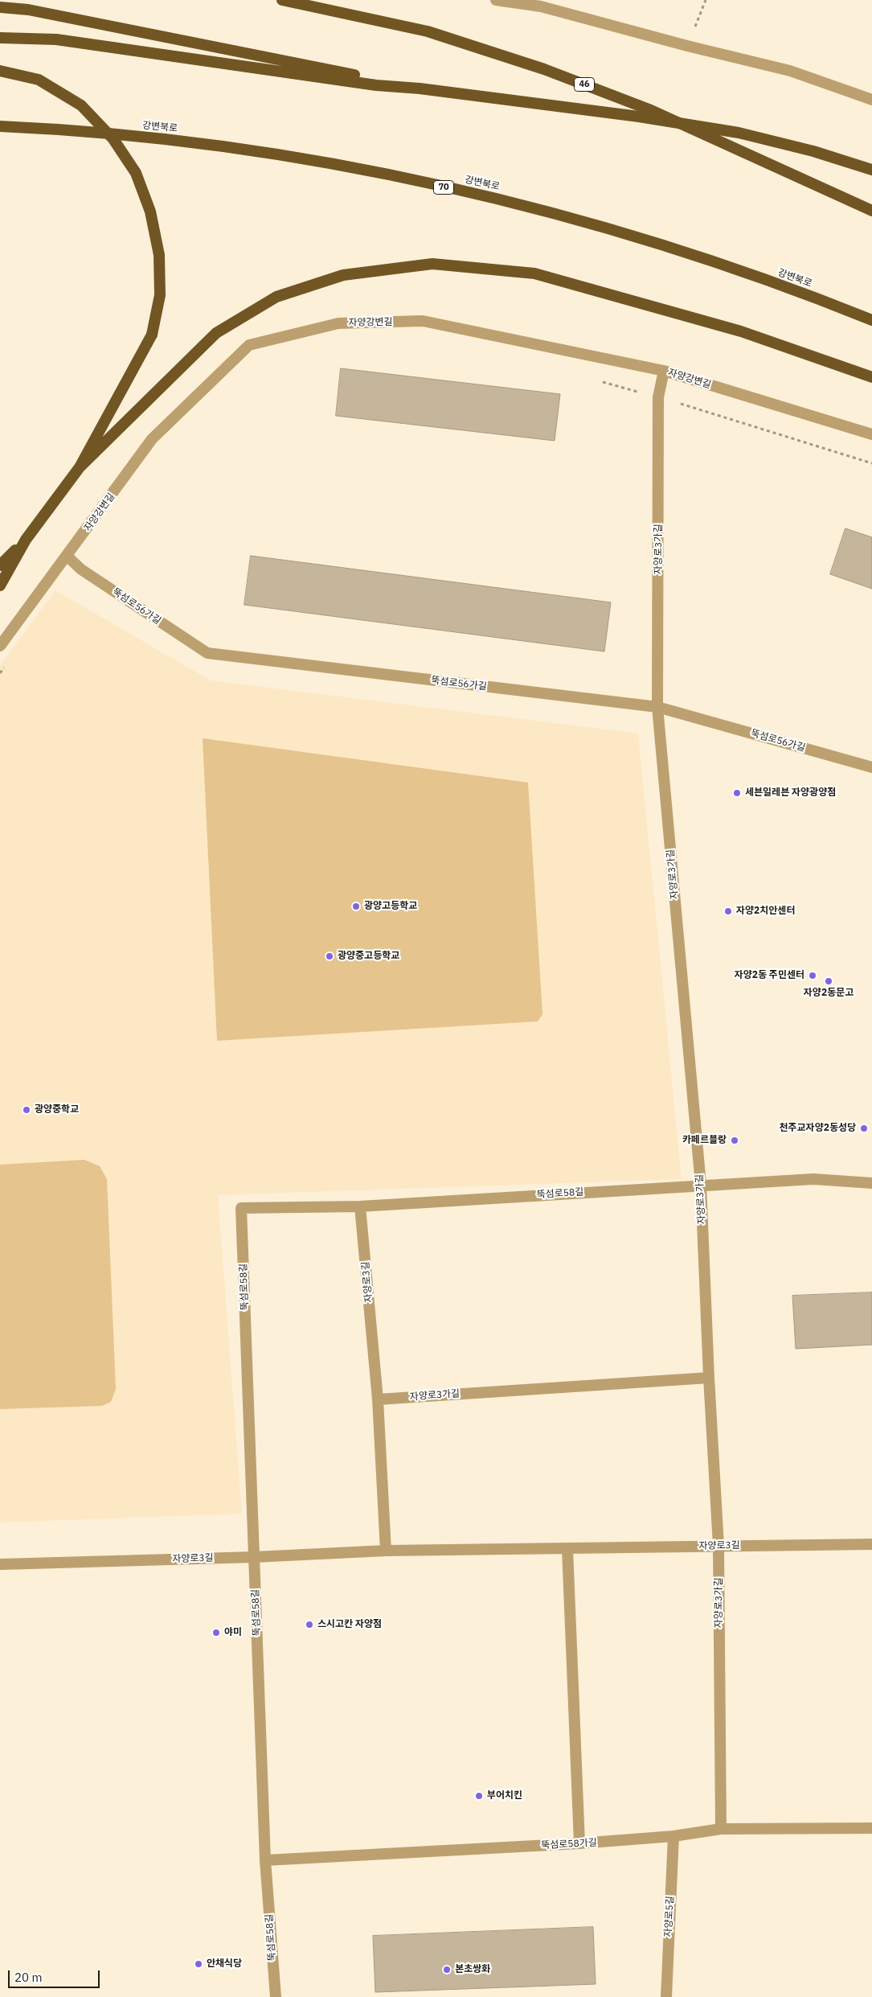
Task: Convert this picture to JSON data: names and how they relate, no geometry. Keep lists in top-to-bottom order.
{
  "streets": {
    "highway": ["46", "강변북로", "70"],
    "street": [
      "자양강변길",
      "자양로3가길",
      "뚝섬로56가길",
      "뚝섬로58길",
      "자양로3길",
      "뚝섬로58가길",
      "자양로5길"
    ]
  },
  "crossings": [
    ["자양강변길", "자양로3가길"],
    ["자양강변길", "뚝섬로56가길"],
    ["자양로3가길", "뚝섬로56가길"],
    ["자양로3가길", "뚝섬로58길"],
    ["자양로3가길", "자양로3길"],
    ["자양로3가길", "뚝섬로58가길"],
    ["뚝섬로58길", "자양로3길"],
    ["뚝섬로58길", "뚝섬로58가길"],
    ["뚝섬로58가길", "자양로5길"]
  ],
  "places": [
    "세븐일레븐 자양광양점",
    "광양고등학교",
    "자양2치안센터",
    "광양중고등학교",
    "자양2동 주민센터",
    "자양2동문고",
    "광양중학교",
    "천주교자양2동성당",
    "카페르블랑",
    "스시고칸 자양점",
    "야미",
    "부어치킨",
    "안채식당",
    "본초쌍화"
  ],
  "scale_bar": "20 m"
}
